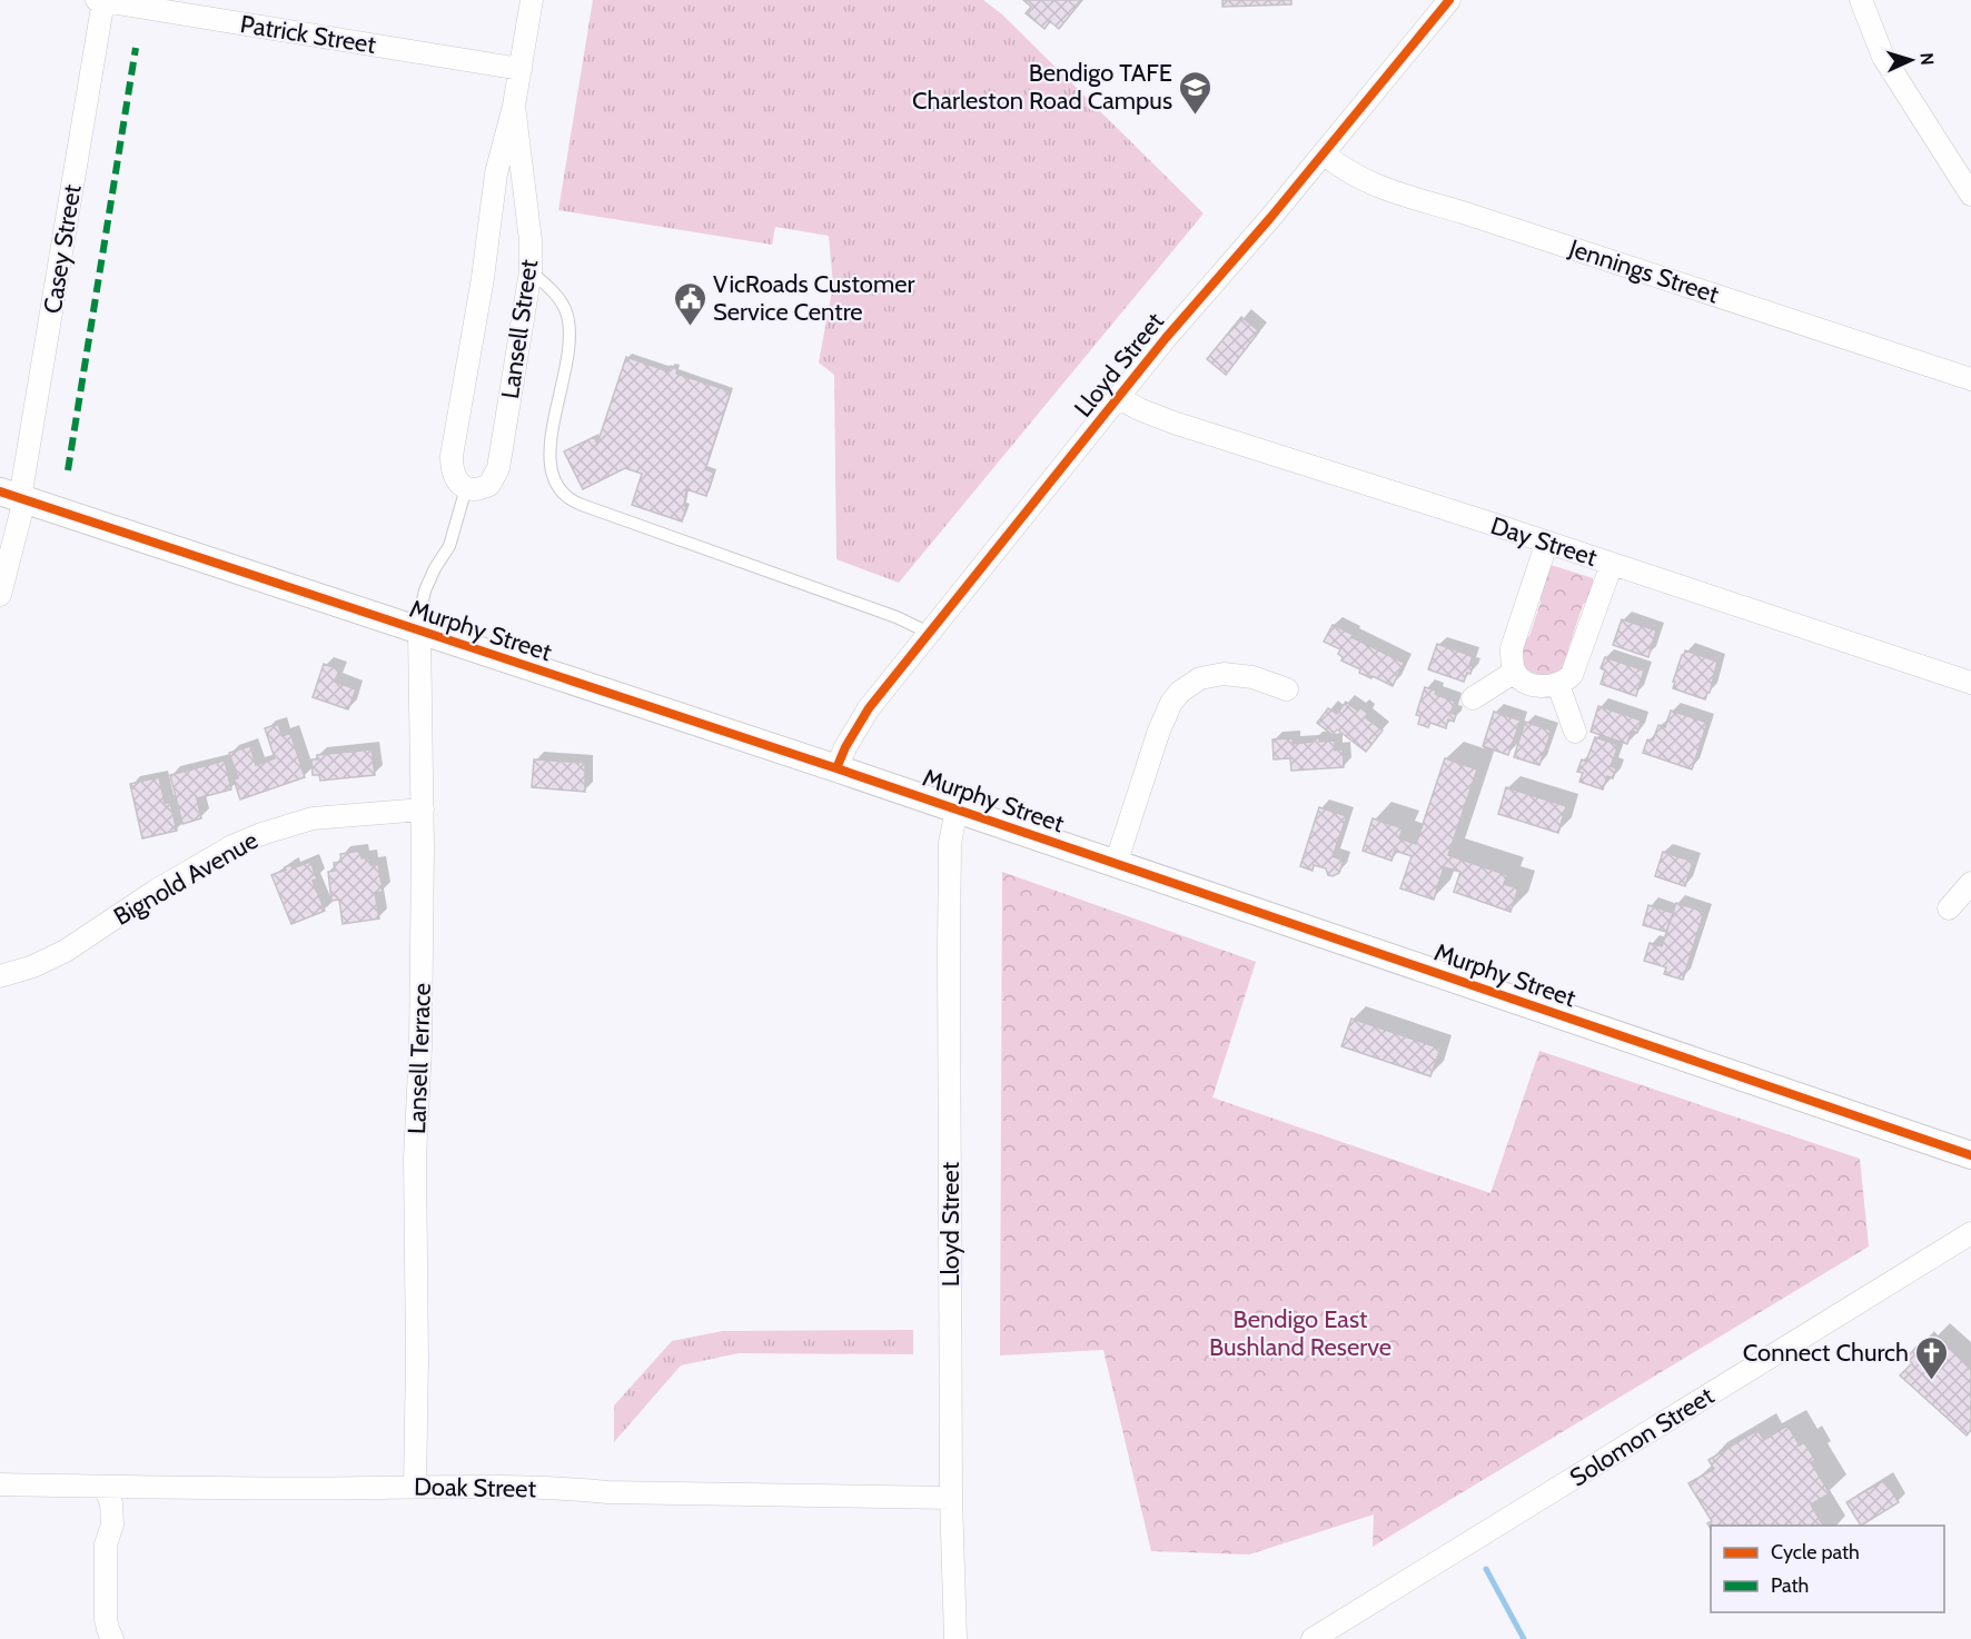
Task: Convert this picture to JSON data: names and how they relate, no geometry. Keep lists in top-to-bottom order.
{
  "streets": {
    "street": [
      "Patrick Street",
      "Casey Street",
      "Jennings Street",
      "Lansell Street",
      "Lloyd Street",
      "Day Street",
      "Murphy Street",
      "Bignold Avenue",
      "Lansell Terrace",
      "Solomon Street",
      "Doak Street"
    ]
  },
  "crossings": [
    ["Patrick Street", "Casey Street"],
    ["Patrick Street", "Lansell Street"],
    ["Casey Street", "Murphy Street"],
    ["Jennings Street", "Lloyd Street"],
    ["Lloyd Street", "Day Street"],
    ["Lloyd Street", "Murphy Street"],
    ["Lloyd Street", "Doak Street"],
    ["Murphy Street", "Lansell Terrace"],
    ["Bignold Avenue", "Lansell Terrace"],
    ["Lansell Terrace", "Doak Street"]
  ],
  "parks": ["Bendigo East Bushland Reserve"],
  "places": {
    "school or university": ["Bendigo TAFE Charleston Road Campus"],
    "public building": ["VicRoads Customer Service Centre"],
    "church": ["Connect Church"]
  },
  "legend": ["Cycle path", "Path"],
  "north": "right"
}
